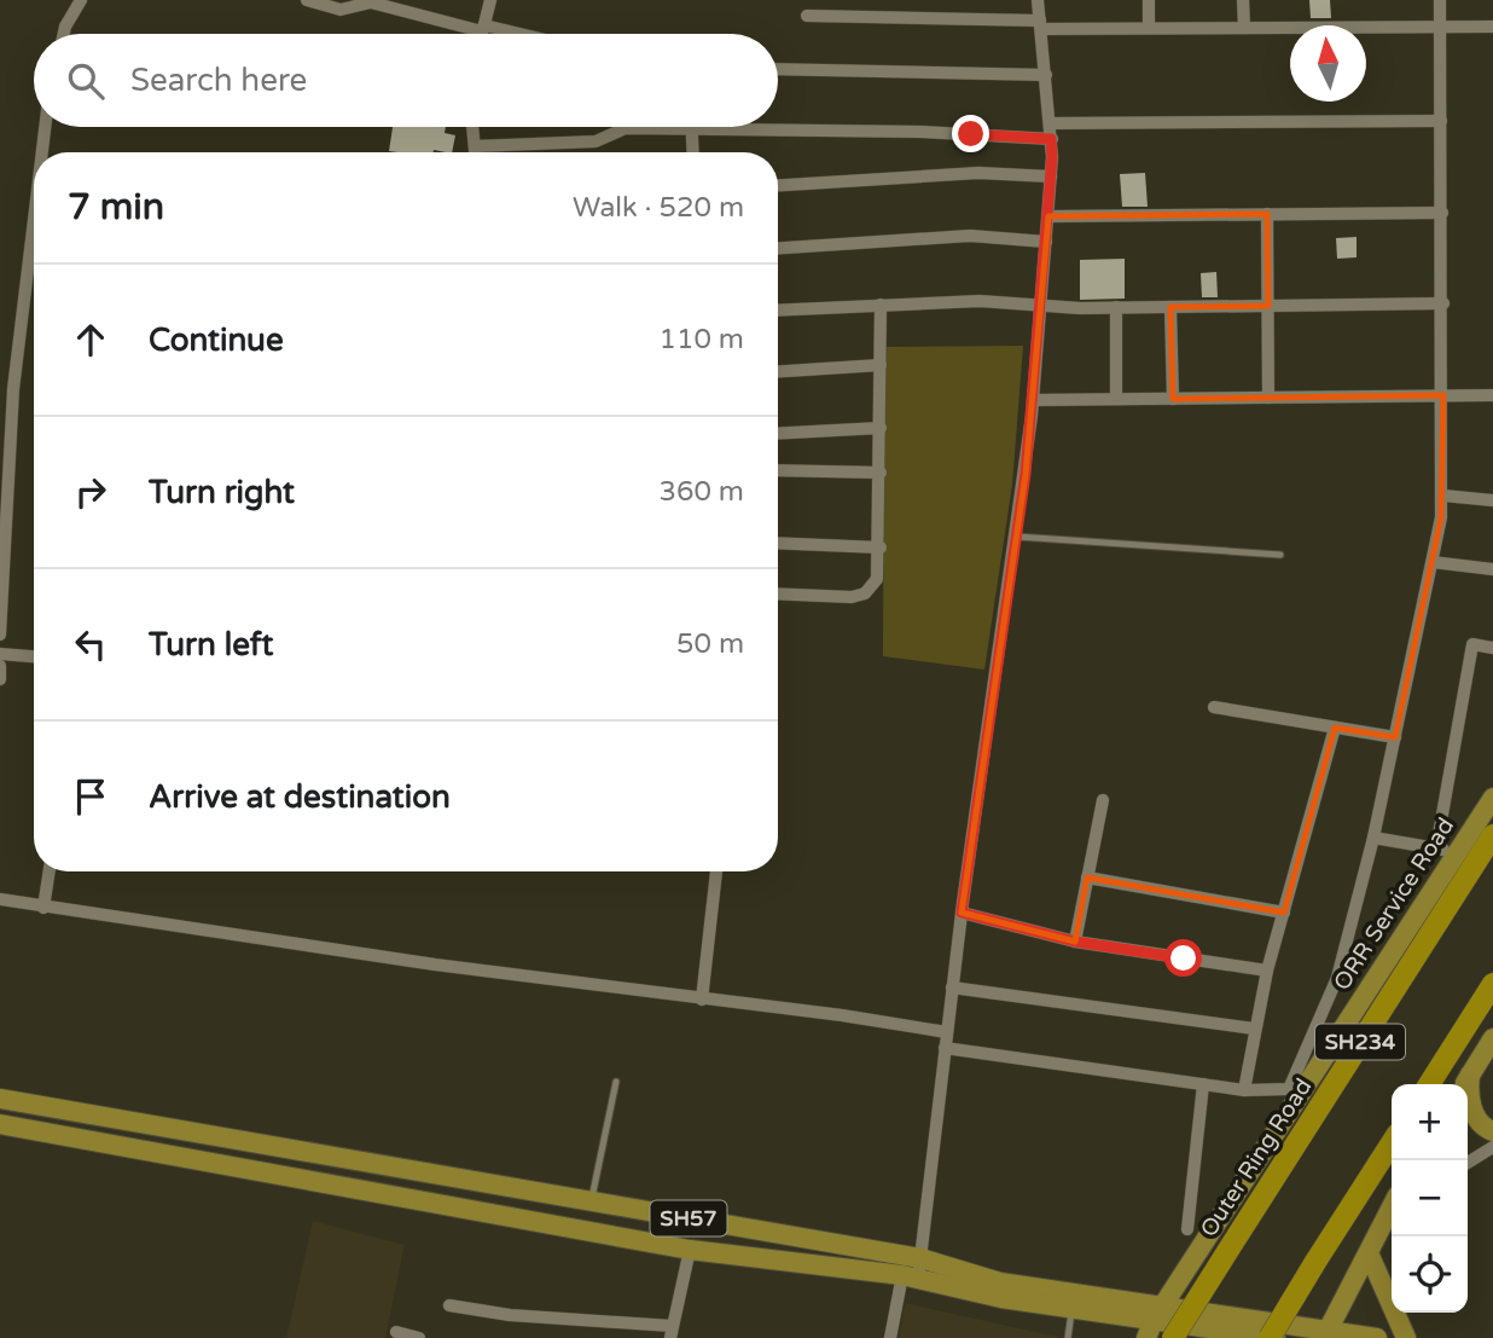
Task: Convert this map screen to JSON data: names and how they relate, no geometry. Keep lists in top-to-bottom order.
{
  "streets": {
    "highway": ["SH234", "Outer Ring Road"],
    "main road": ["ORR Service Road", "SH57"]
  },
  "crossings": [
    ["ORR Service Road", "SH57"]
  ],
  "north": "top",
  "page": {
    "search": "Search here",
    "heading": ["7 min", "Walk · 520 m"],
    "list": [
      ["Continue", "110 m"],
      ["Turn right", "360 m"],
      ["Turn left", "50 m"],
      "Arrive at destination"
    ],
    "map_buttons": ["+", "−"]
  }
}
